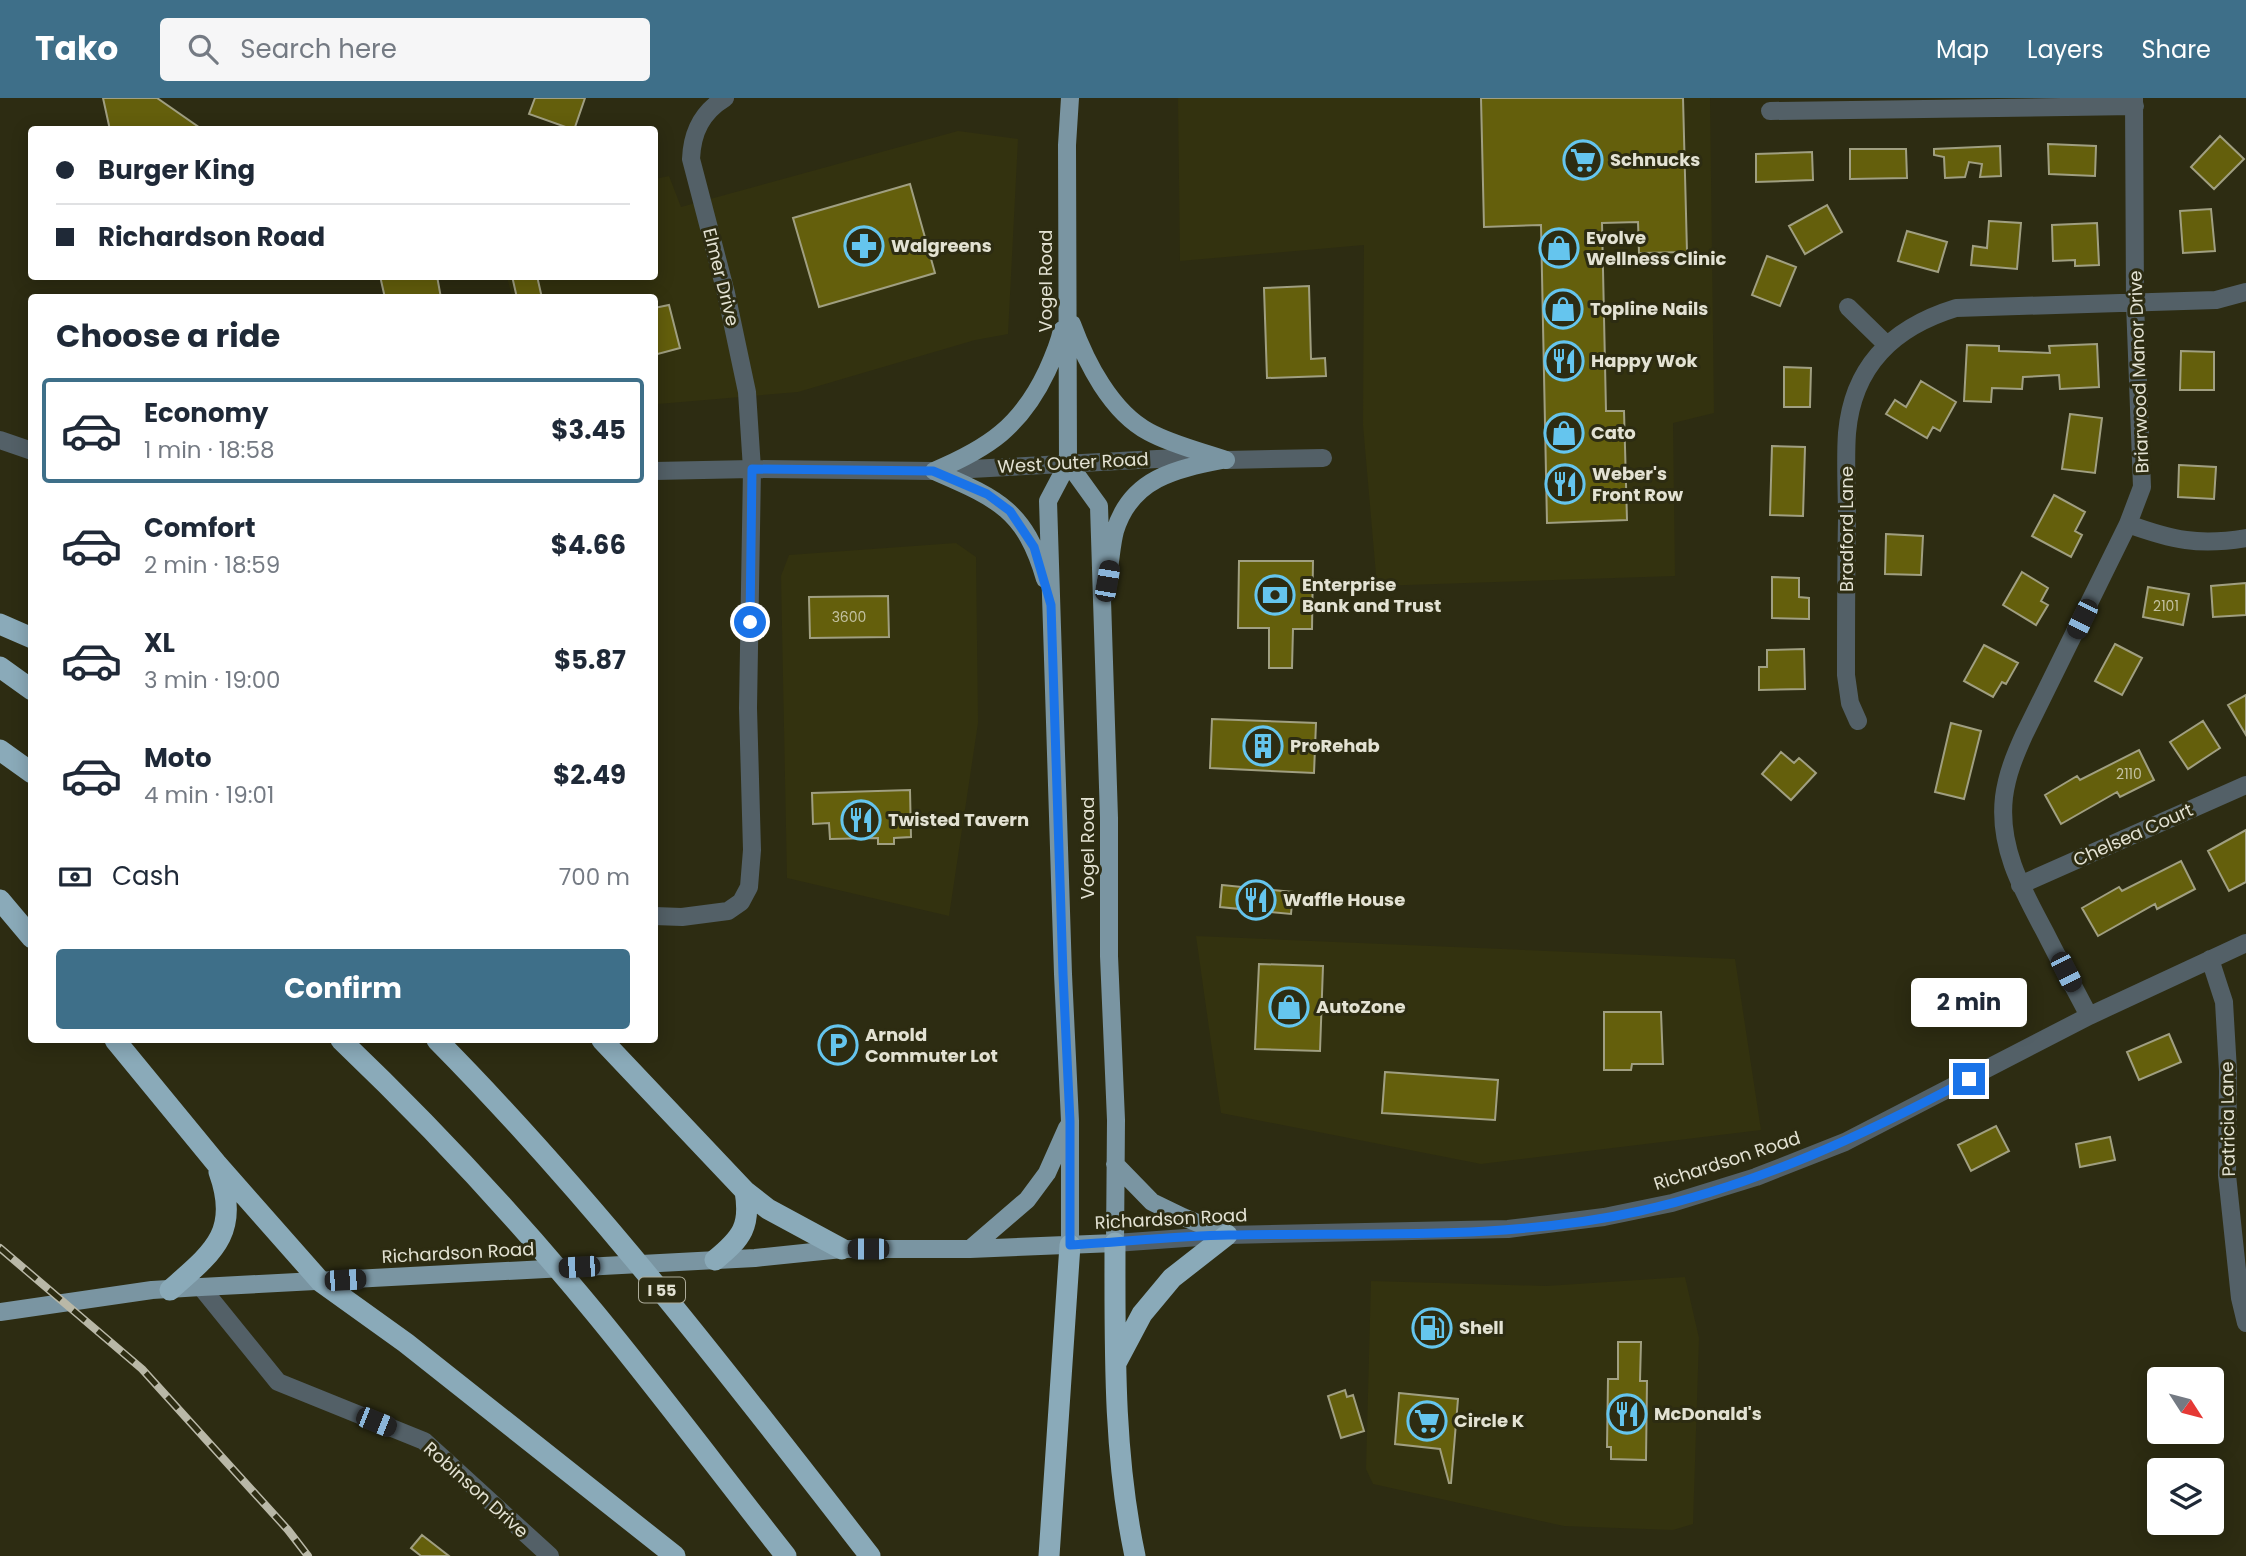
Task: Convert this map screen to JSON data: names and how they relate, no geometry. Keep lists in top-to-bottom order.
{
  "streets": {
    "highway": ["I 55"],
    "main road": ["Vogel Road", "Richardson Road"],
    "street": [
      "Elmer Drive",
      "Briarwood Manor Drive",
      "West Outer Road",
      "Bradford Lane",
      "Chelsea Court",
      "Patricia Lane",
      "Robinson Drive"
    ]
  },
  "crossings": [
    ["Elmer Drive", "West Outer Road"],
    ["Vogel Road", "West Outer Road"],
    ["Vogel Road", "Richardson Road"],
    ["Briarwood Manor Drive", "Bradford Lane"],
    ["Briarwood Manor Drive", "Chelsea Court"],
    ["Briarwood Manor Drive", "Richardson Road"],
    ["Patricia Lane", "Richardson Road"],
    ["Richardson Road", "Robinson Drive"]
  ],
  "places": {
    "supermarket": ["Schnucks", "Circle K"],
    "pharmacy": ["Walgreens"],
    "shop": [
      "Evolve Wellness Clinic",
      "Topline Nails",
      "Cato",
      "AutoZone"
    ],
    "restaurant": [
      "Happy Wok",
      "Weber's Front Row",
      "Twisted Tavern",
      "Waffle House",
      "McDonald's"
    ],
    "bank": ["Enterprise Bank and Trust"],
    "building": ["ProRehab"],
    "parking": ["Arnold Commuter Lot"],
    "fuel station": ["Shell"]
  },
  "house_numbers": ["2101", "3600", "2110"],
  "north": "bottom right",
  "page": {
    "header": "Tako",
    "search": "Search here",
    "nav": ["Map", "Layers", "Share"],
    "banner": ["Burger King", "Richardson Road"],
    "heading": "Choose a ride",
    "list": [
      {
        "name": "Economy",
        "note": "1 min · 18:58",
        "value": "$3.45"
      },
      {
        "name": "Comfort",
        "note": "2 min · 18:59",
        "value": "$4.66"
      },
      {
        "name": "XL",
        "note": "3 min · 19:00",
        "value": "$5.87"
      },
      {
        "name": "Moto",
        "note": "4 min · 19:01",
        "value": "$2.49"
      }
    ],
    "pay": ["Cash", "700 m"],
    "buttons": "Confirm",
    "bubble": "2 min"
  }
}
